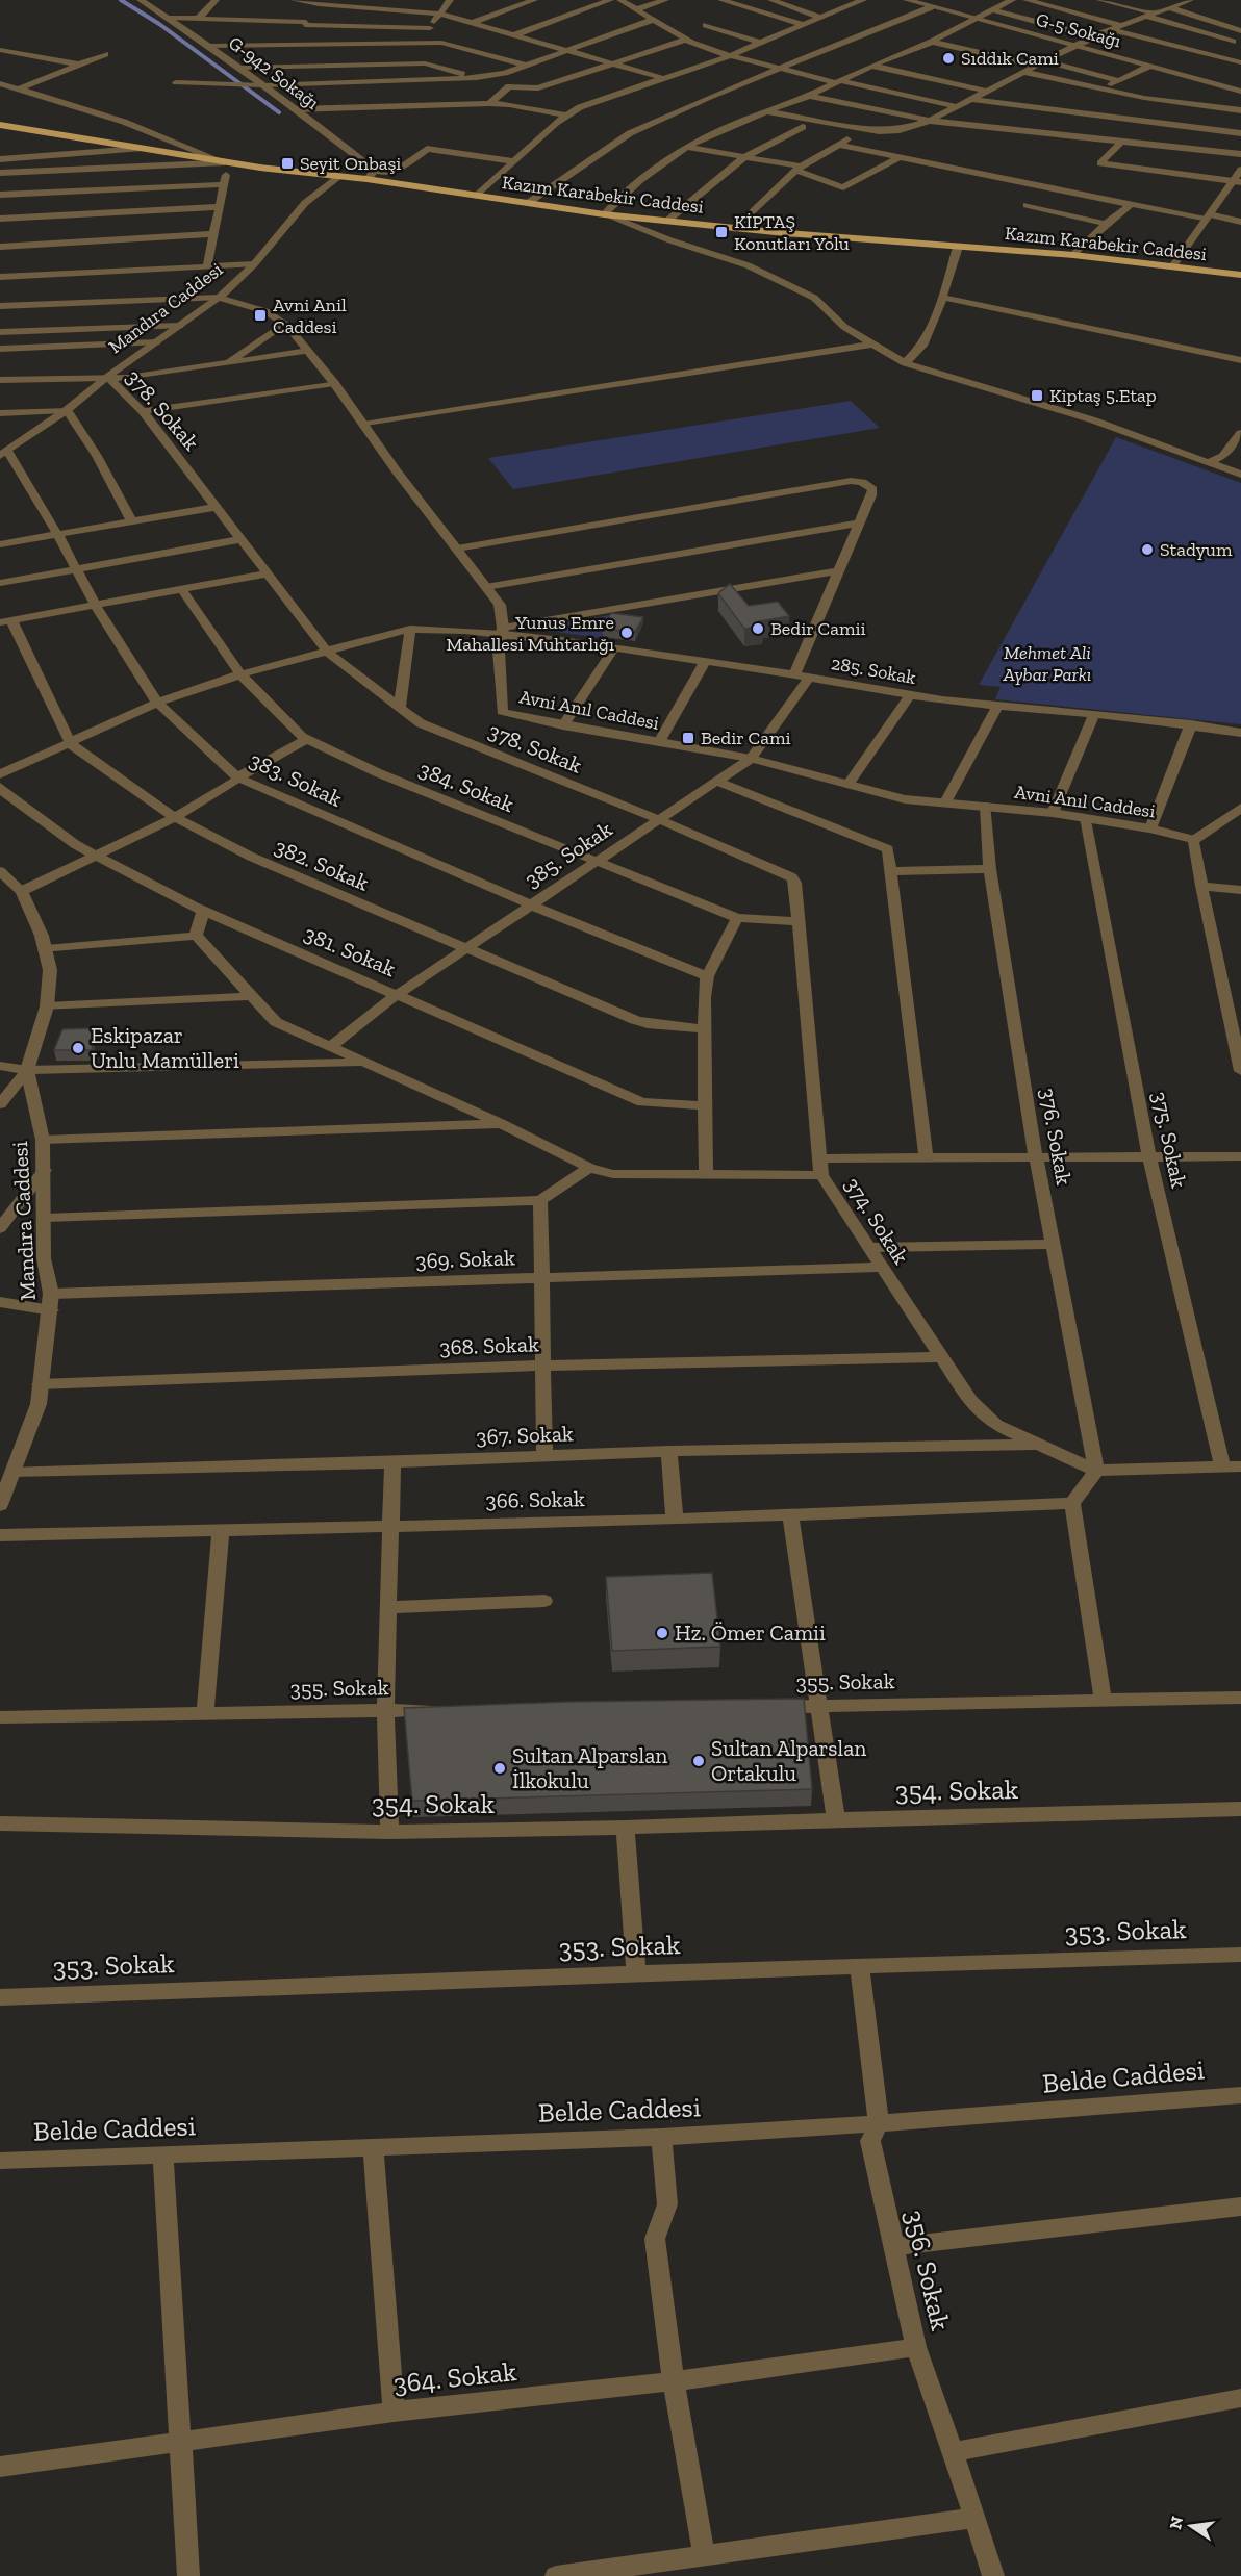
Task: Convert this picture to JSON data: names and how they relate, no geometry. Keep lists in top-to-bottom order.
{
  "streets": {
    "main road": ["Kazım Karabekir Caddesi"],
    "street": [
      "G-5 Sokağı",
      "G-942 Sokağı",
      "Mandıra Caddesi",
      "378. Sokak",
      "285. Sokak",
      "Avni Anıl Caddesi",
      "383. Sokak",
      "384. Sokak",
      "385. Sokak",
      "382. Sokak",
      "381. Sokak",
      "376. Sokak",
      "375. Sokak",
      "374. Sokak",
      "369. Sokak",
      "368. Sokak",
      "367. Sokak",
      "366. Sokak",
      "355. Sokak",
      "354. Sokak",
      "353. Sokak",
      "Belde Caddesi",
      "356. Sokak",
      "364. Sokak"
    ]
  },
  "crossings": [
    ["Kazım Karabekir Caddesi", "Mandıra Caddesi"],
    ["Mandıra Caddesi", "378. Sokak"],
    ["Mandıra Caddesi", "Avni Anıl Caddesi"],
    ["Mandıra Caddesi", "383. Sokak"],
    ["Mandıra Caddesi", "369. Sokak"],
    ["Mandıra Caddesi", "368. Sokak"],
    ["Mandıra Caddesi", "367. Sokak"],
    ["378. Sokak", "384. Sokak"],
    ["378. Sokak", "385. Sokak"],
    ["378. Sokak", "374. Sokak"],
    ["285. Sokak", "Avni Anıl Caddesi"],
    ["285. Sokak", "385. Sokak"],
    ["Avni Anıl Caddesi", "385. Sokak"],
    ["Avni Anıl Caddesi", "376. Sokak"],
    ["Avni Anıl Caddesi", "375. Sokak"],
    ["383. Sokak", "385. Sokak"],
    ["384. Sokak", "385. Sokak"],
    ["385. Sokak", "382. Sokak"],
    ["385. Sokak", "381. Sokak"],
    ["385. Sokak", "374. Sokak"],
    ["376. Sokak", "374. Sokak"],
    ["375. Sokak", "374. Sokak"],
    ["374. Sokak", "369. Sokak"],
    ["374. Sokak", "368. Sokak"],
    ["374. Sokak", "367. Sokak"],
    ["353. Sokak", "356. Sokak"],
    ["Belde Caddesi", "356. Sokak"],
    ["356. Sokak", "364. Sokak"]
  ],
  "parks": ["Mehmet Ali Aybar Parkı"],
  "places": {
    "other": [
      "Sıddık Cami",
      "Stadyum",
      "Bedir Camii",
      "Yunus Emre Mahallesi Muhtarlığı",
      "Eskipazar Unlu Mamülleri",
      "Hz. Ömer Camii",
      "Sultan Alparslan Ortakulu",
      "Sultan Alparslan İlkokulu"
    ],
    "transit": [
      "Seyit Onbaşi",
      "KİPTAŞ Konutları Yolu",
      "Avni Anil Caddesi",
      "Kiptaş 5.Etap",
      "Bedir Cami"
    ]
  },
  "north": "left"
}
